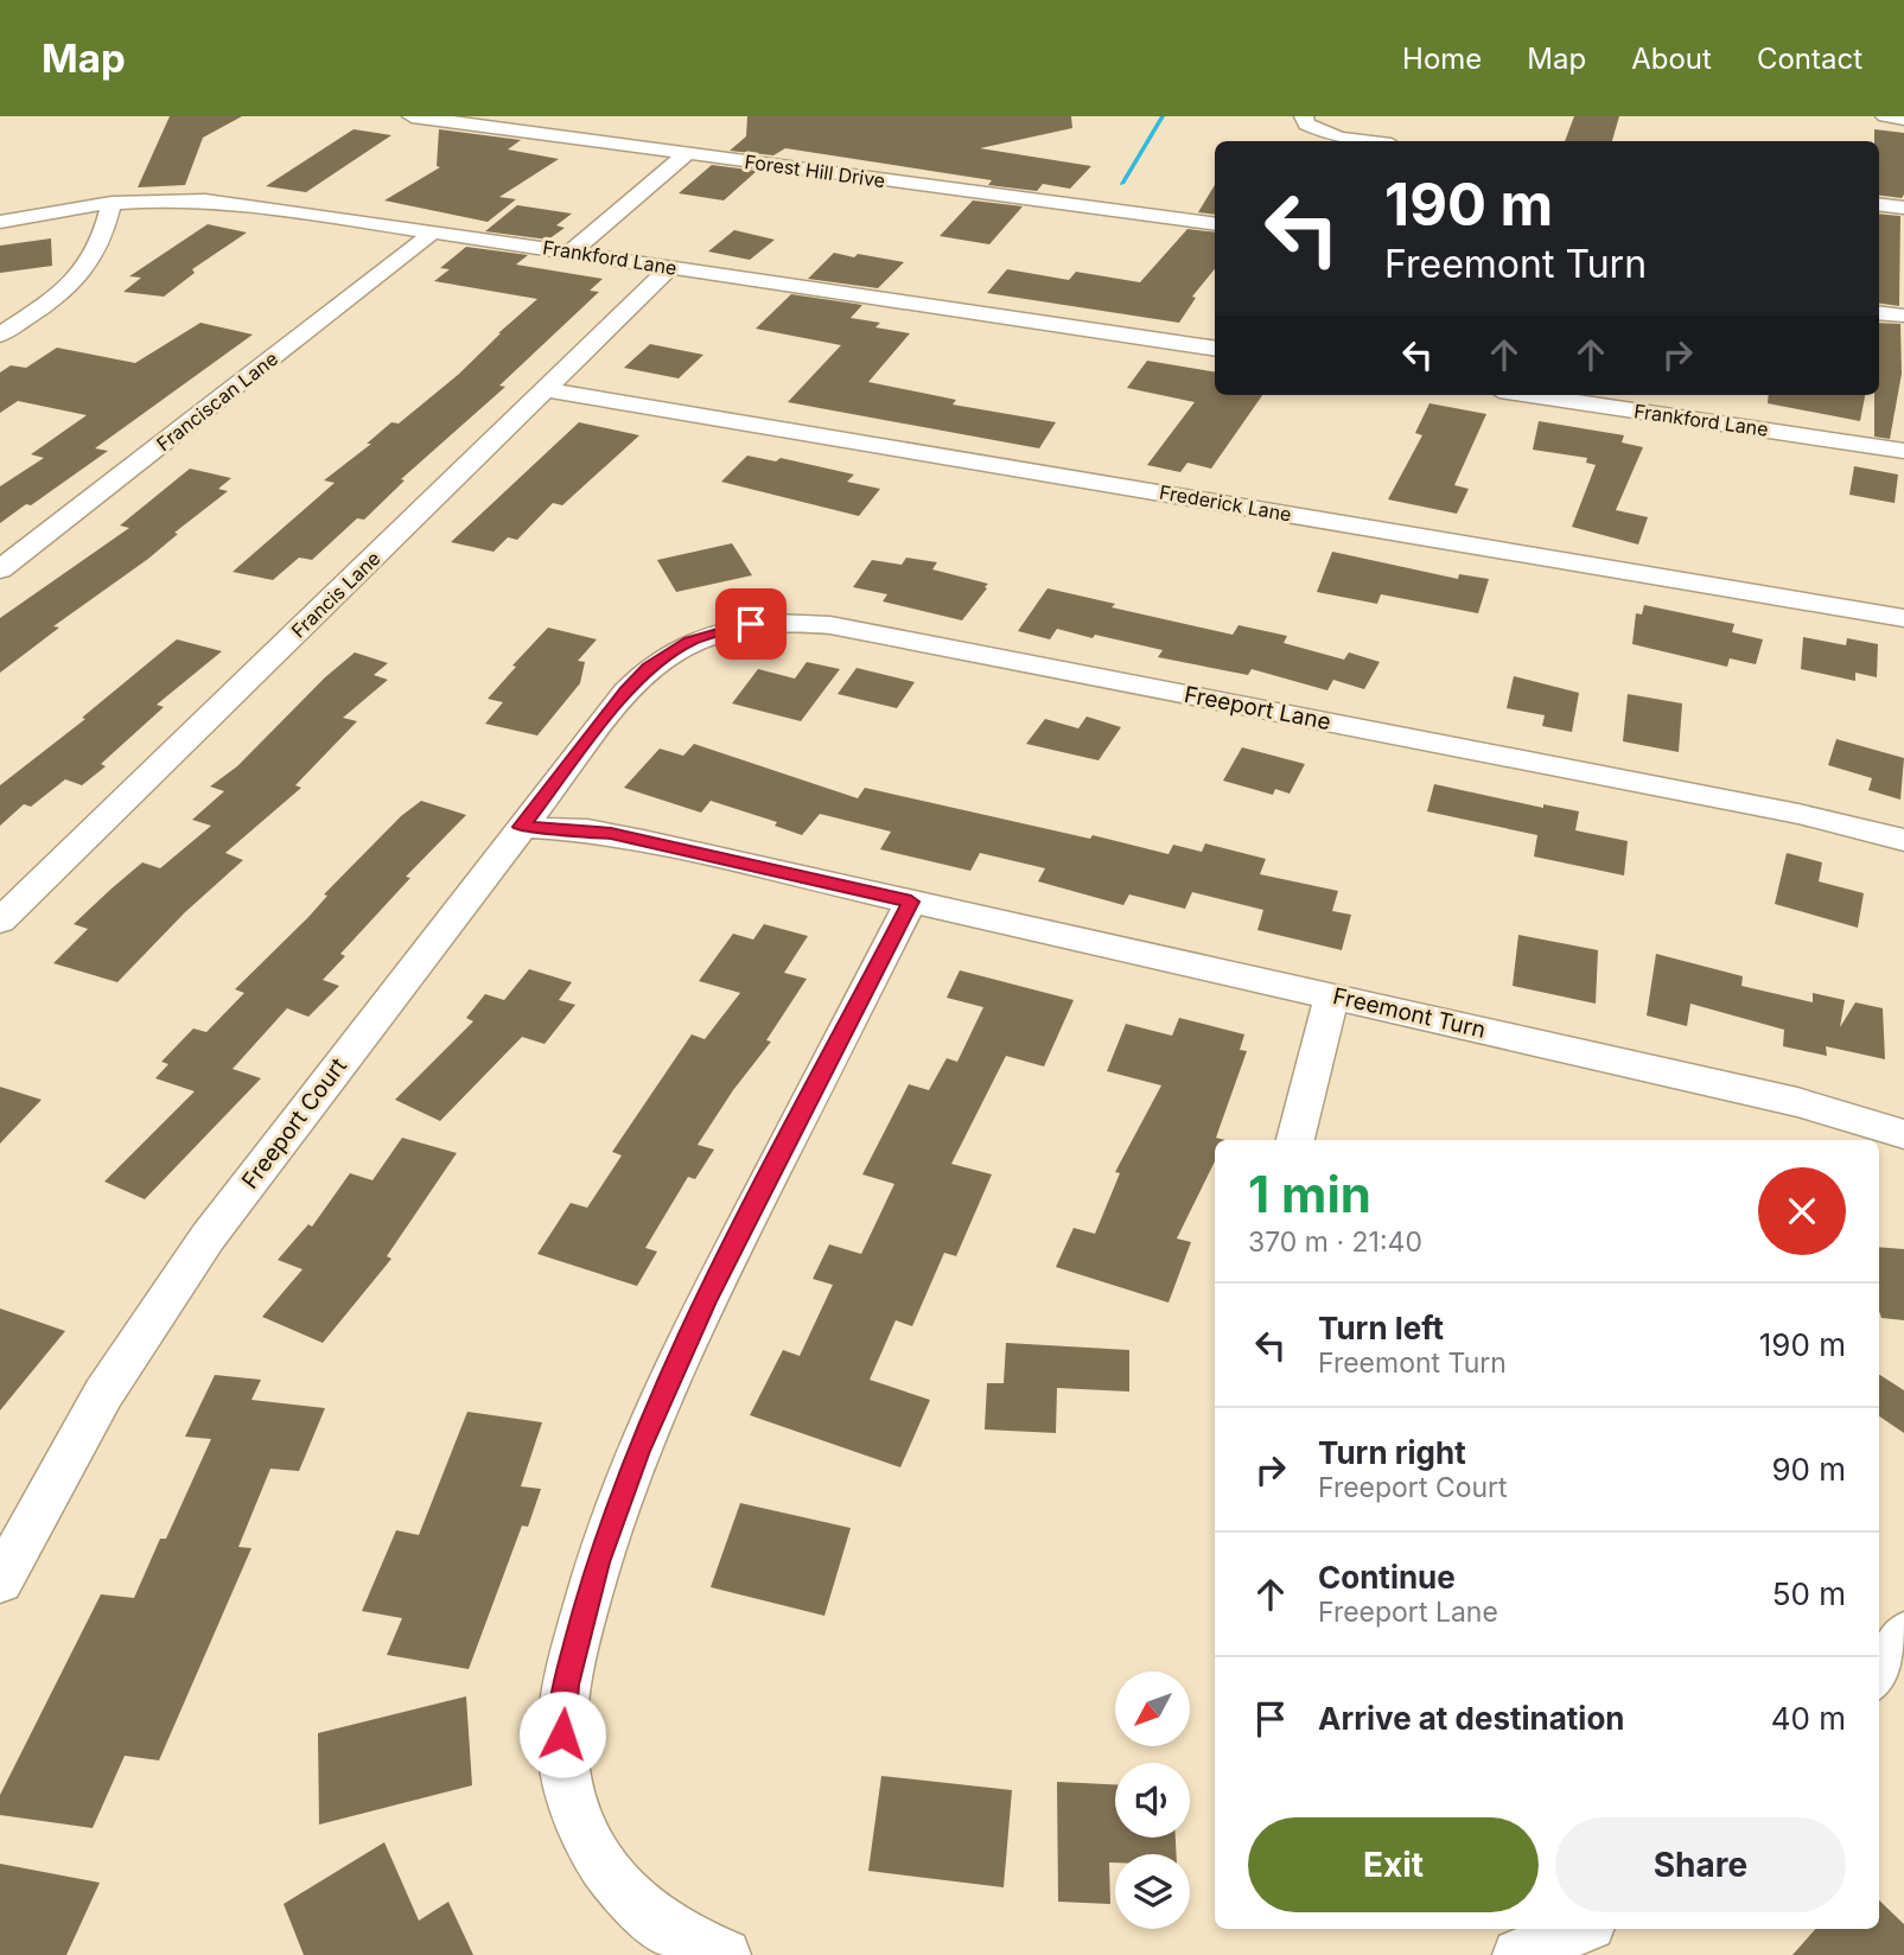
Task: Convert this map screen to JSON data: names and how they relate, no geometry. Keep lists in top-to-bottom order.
{
  "streets": {
    "street": [
      "Forest Hill Drive",
      "Frankford Lane",
      "Franciscan Lane",
      "Frederick Lane",
      "Francis Lane",
      "Freeport Lane",
      "Freemont Turn",
      "Freeport Court"
    ]
  },
  "crossings": [
    ["Frankford Lane", "Franciscan Lane"],
    ["Frankford Lane", "Francis Lane"],
    ["Frederick Lane", "Francis Lane"],
    ["Freeport Lane", "Freeport Court"],
    ["Freemont Turn", "Freeport Court"]
  ],
  "north": "bottom left",
  "page": {
    "header": "Map",
    "nav": [
      "Home",
      "Map",
      "About",
      "Contact"
    ],
    "turn": ["190 m", "Freemont Turn"],
    "heading": ["1 min", "370 m · 21:40"],
    "list": [
      {
        "name": "Turn left",
        "note": "Freemont Turn",
        "value": "190 m"
      },
      {
        "name": "Turn right",
        "note": "Freeport Court",
        "value": "90 m"
      },
      {
        "name": "Continue",
        "note": "Freeport Lane",
        "value": "50 m"
      },
      {
        "name": "Arrive at destination",
        "value": "40 m"
      }
    ],
    "buttons": ["Exit", "Share"]
  }
}
